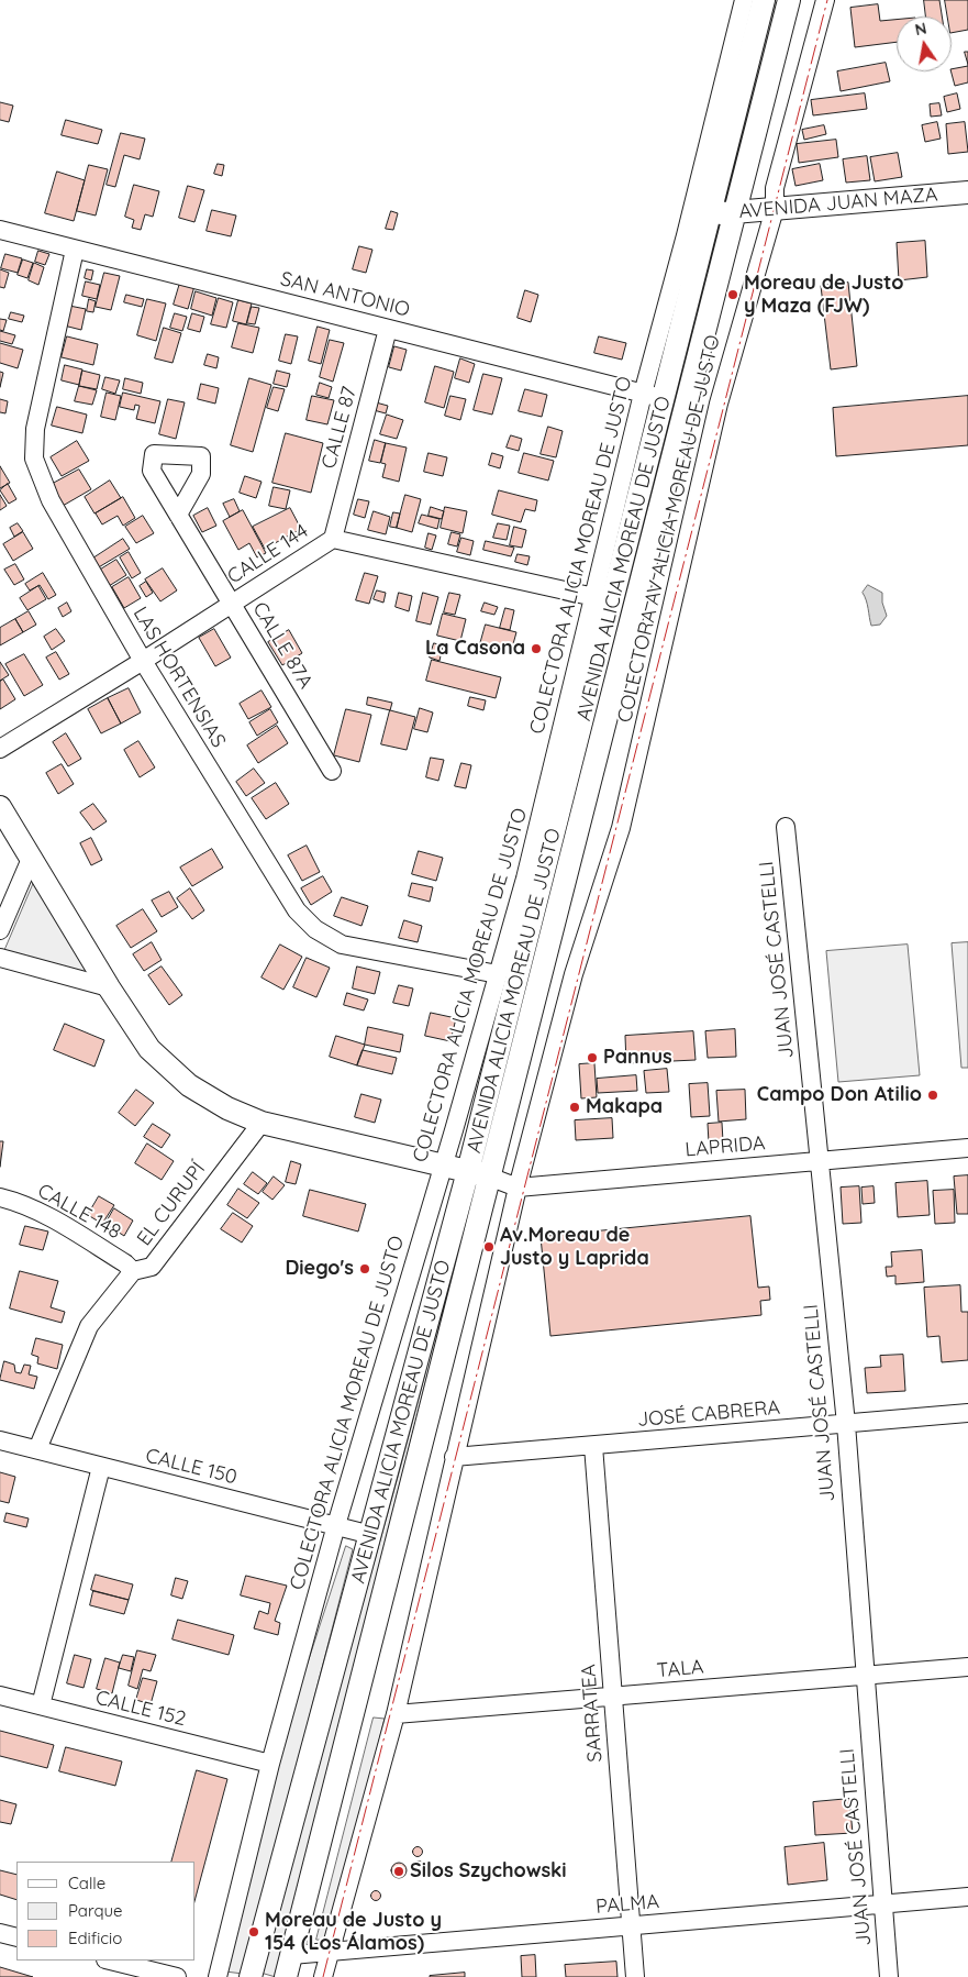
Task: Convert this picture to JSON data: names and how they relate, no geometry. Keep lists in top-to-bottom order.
{
  "streets": {
    "main road": ["AVENIDA JUAN MAZA", "AVENIDA ALICIA MOREAU DE JUSTO"],
    "street": [
      "SAN ANTONIO",
      "CALLE 87",
      "COLECTORA AV ALICIA MOREAU DE JUSTO",
      "CALLE 144",
      "COLECTORA ALICIA MOREAU DE JUSTO",
      "CALLE 87A",
      "LAS HORTENSIAS",
      "JUAN JOSÉ CASTELLI",
      "LAPRIDA",
      "EL CURUPÍ",
      "CALLE 148",
      "JOSÉ CABRERA",
      "CALLE 150",
      "TALA",
      "CALLE 152",
      "SARRATEA",
      "PALMA"
    ]
  },
  "crossings": [
    ["AVENIDA JUAN MAZA", "COLECTORA AV ALICIA MOREAU DE JUSTO"],
    ["AVENIDA JUAN MAZA", "AVENIDA ALICIA MOREAU DE JUSTO"],
    ["SAN ANTONIO", "CALLE 87"],
    ["SAN ANTONIO", "COLECTORA ALICIA MOREAU DE JUSTO"],
    ["SAN ANTONIO", "AVENIDA ALICIA MOREAU DE JUSTO"],
    ["SAN ANTONIO", "LAS HORTENSIAS"],
    ["CALLE 87", "CALLE 144"],
    ["COLECTORA AV ALICIA MOREAU DE JUSTO", "LAPRIDA"],
    ["CALLE 144", "COLECTORA ALICIA MOREAU DE JUSTO"],
    ["CALLE 144", "CALLE 87A"],
    ["CALLE 144", "LAS HORTENSIAS"],
    ["COLECTORA ALICIA MOREAU DE JUSTO", "LAS HORTENSIAS"],
    ["COLECTORA ALICIA MOREAU DE JUSTO", "CALLE 150"],
    ["COLECTORA ALICIA MOREAU DE JUSTO", "CALLE 152"],
    ["AVENIDA ALICIA MOREAU DE JUSTO", "LAPRIDA"],
    ["AVENIDA ALICIA MOREAU DE JUSTO", "CALLE 150"],
    ["AVENIDA ALICIA MOREAU DE JUSTO", "PALMA"],
    ["JUAN JOSÉ CASTELLI", "LAPRIDA"],
    ["JUAN JOSÉ CASTELLI", "JOSÉ CABRERA"],
    ["JUAN JOSÉ CASTELLI", "TALA"],
    ["JUAN JOSÉ CASTELLI", "PALMA"],
    ["EL CURUPÍ", "CALLE 148"],
    ["EL CURUPÍ", "CALLE 150"],
    ["JOSÉ CABRERA", "SARRATEA"],
    ["TALA", "SARRATEA"],
    ["SARRATEA", "PALMA"]
  ],
  "places": [
    "Moreau de Justo y Maza (FJW)",
    "La Casona",
    "Pannus",
    "Campo Don Atilio",
    "Makapa",
    "Av.Moreau de Justo y Laprida",
    "Diego's",
    "Silos Szychowski",
    "Moreau de Justo y 154 (Los Álamos)"
  ],
  "legend": ["Calle", "Parque", "Edificio"],
  "north": "top"
}
